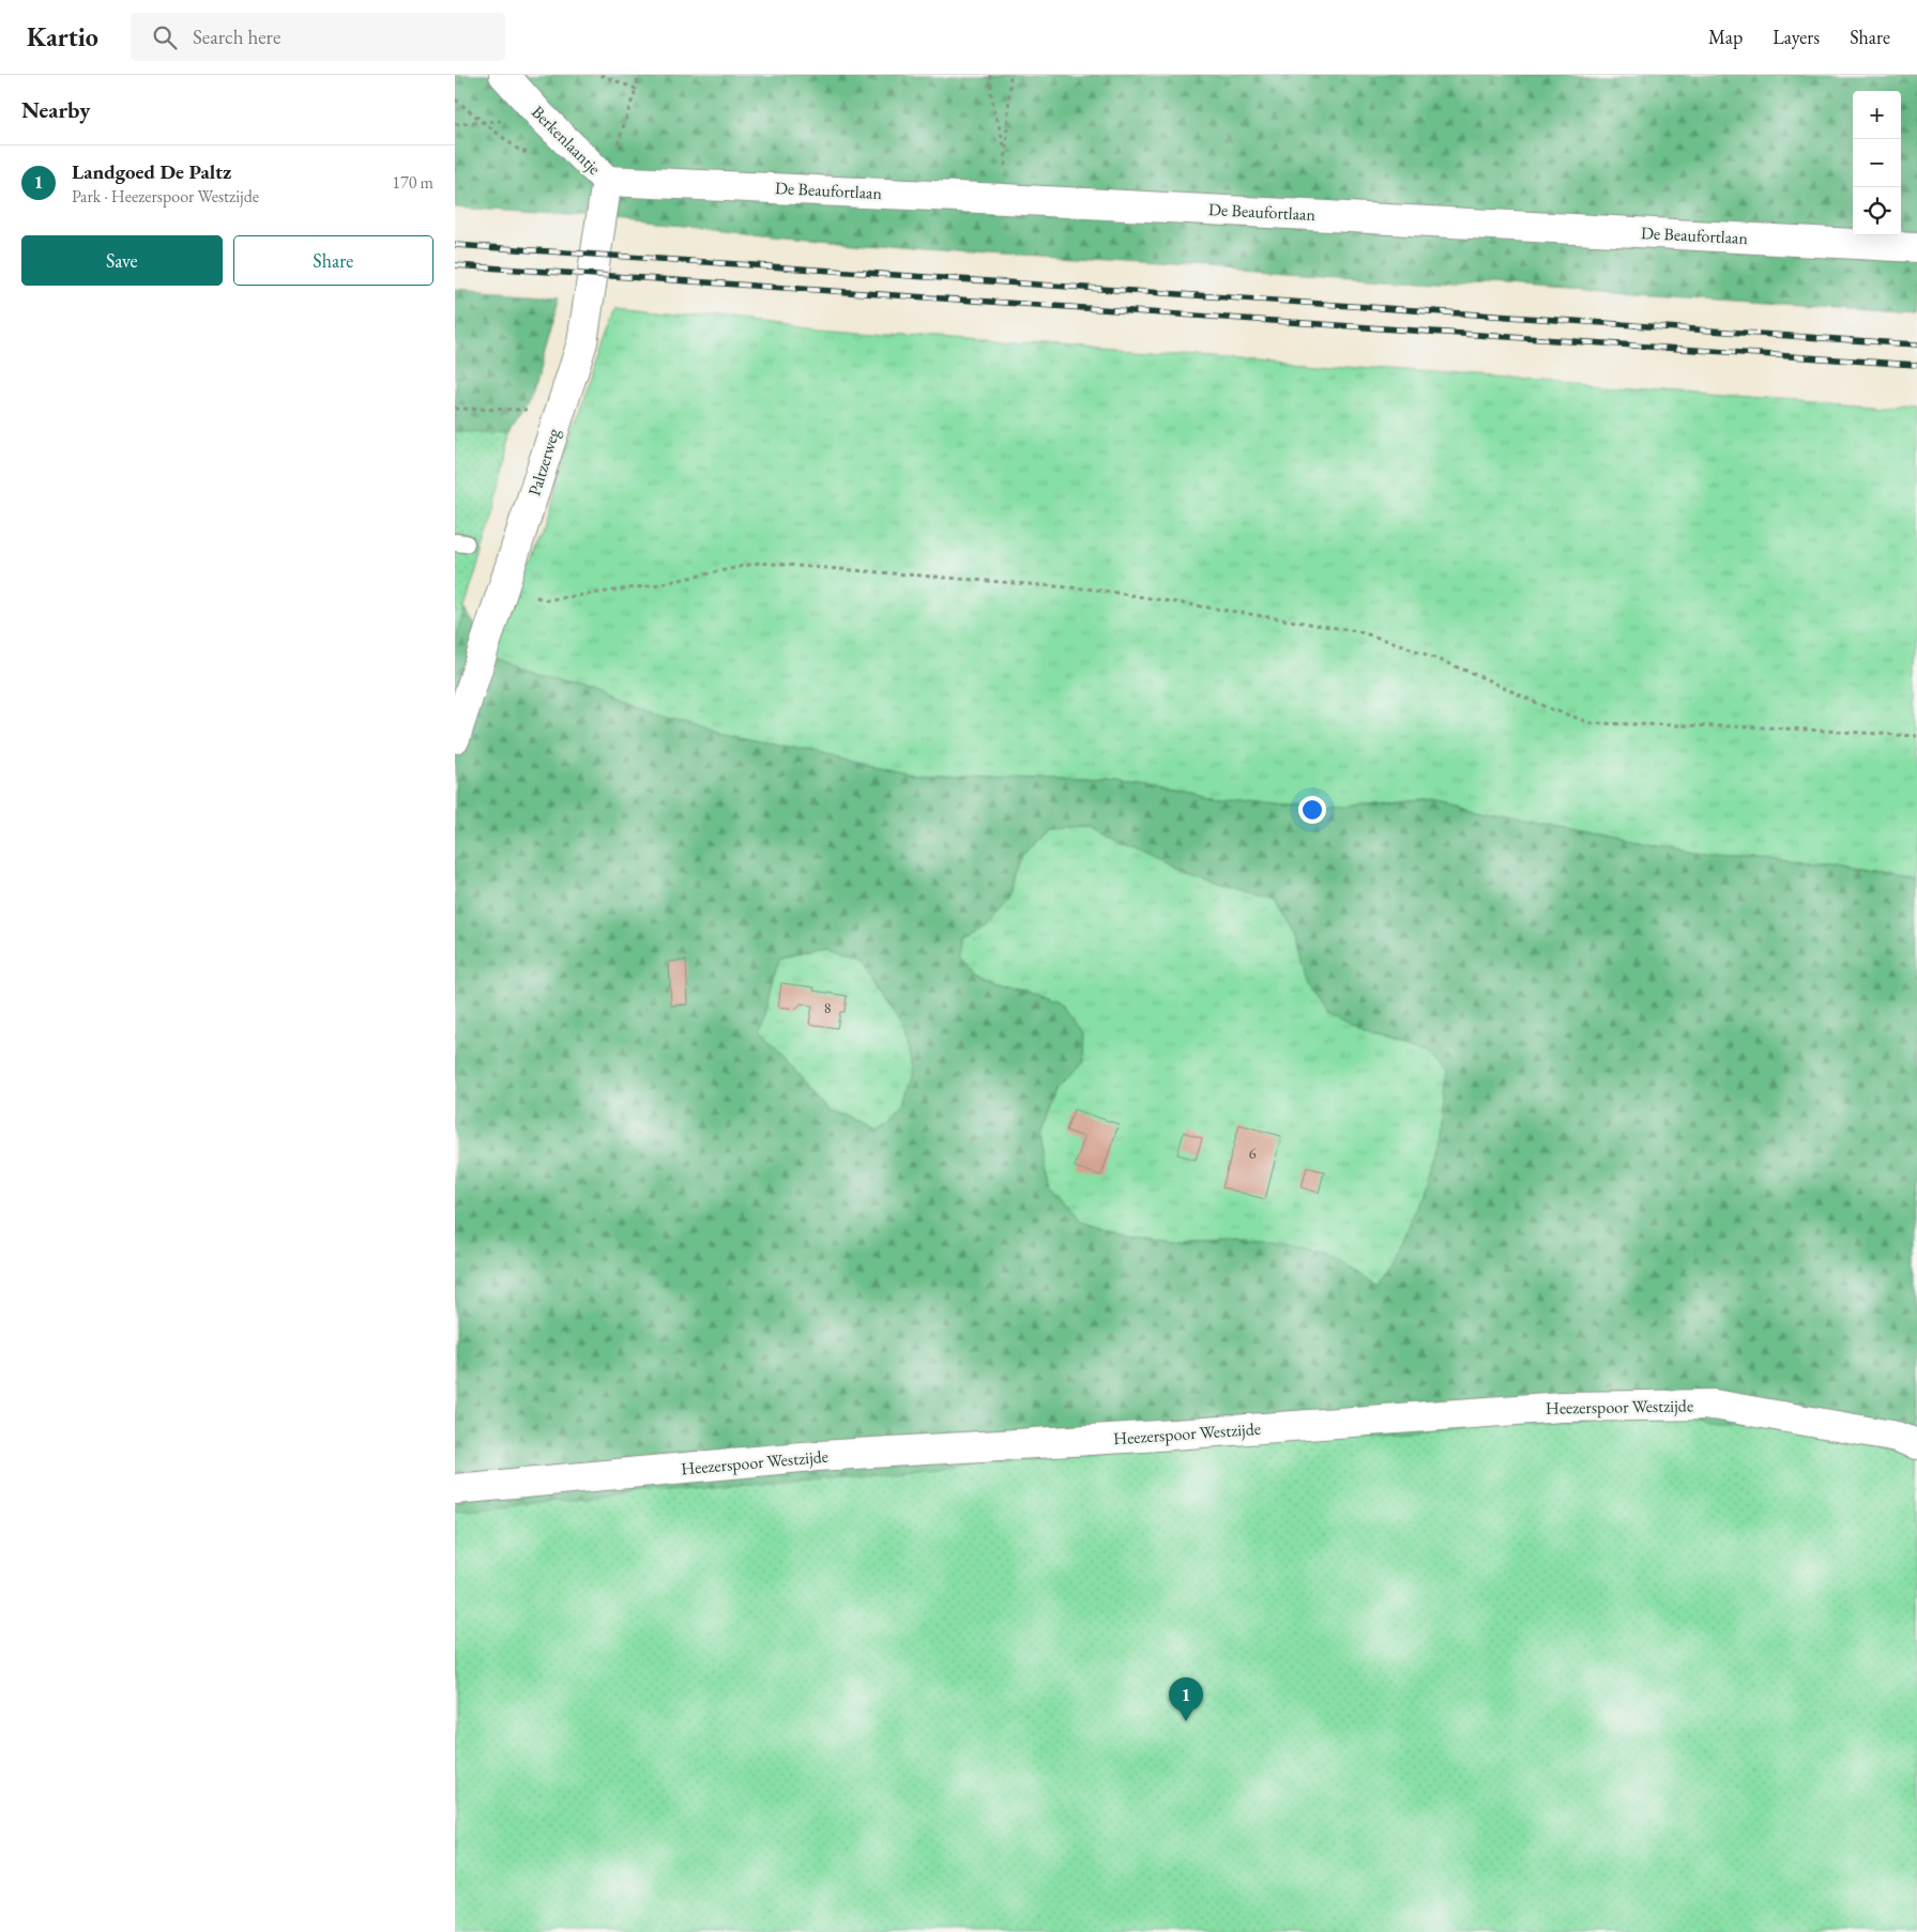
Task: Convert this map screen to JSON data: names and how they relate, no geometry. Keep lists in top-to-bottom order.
{
  "streets": {
    "street": [
      "Berkenlaantje",
      "De Beaufortlaan",
      "Paltzerweg",
      "Heezerspoor Westzijde"
    ]
  },
  "crossings": [
    ["Berkenlaantje", "De Beaufortlaan"],
    ["Berkenlaantje", "Paltzerweg"],
    ["De Beaufortlaan", "Paltzerweg"]
  ],
  "house_numbers": ["8", "6"],
  "page": {
    "header": "Kartio",
    "search": "Search here",
    "nav": ["Map", "Layers", "Share"],
    "heading": "Nearby",
    "map_buttons": ["+", "−"],
    "list": [
      {
        "mark": "1",
        "name": "Landgoed De Paltz",
        "note": "Park · Heezerspoor Westzijde",
        "value": "170 m"
      }
    ],
    "buttons": ["Save", "Share"],
    "pins": "1"
  }
}
